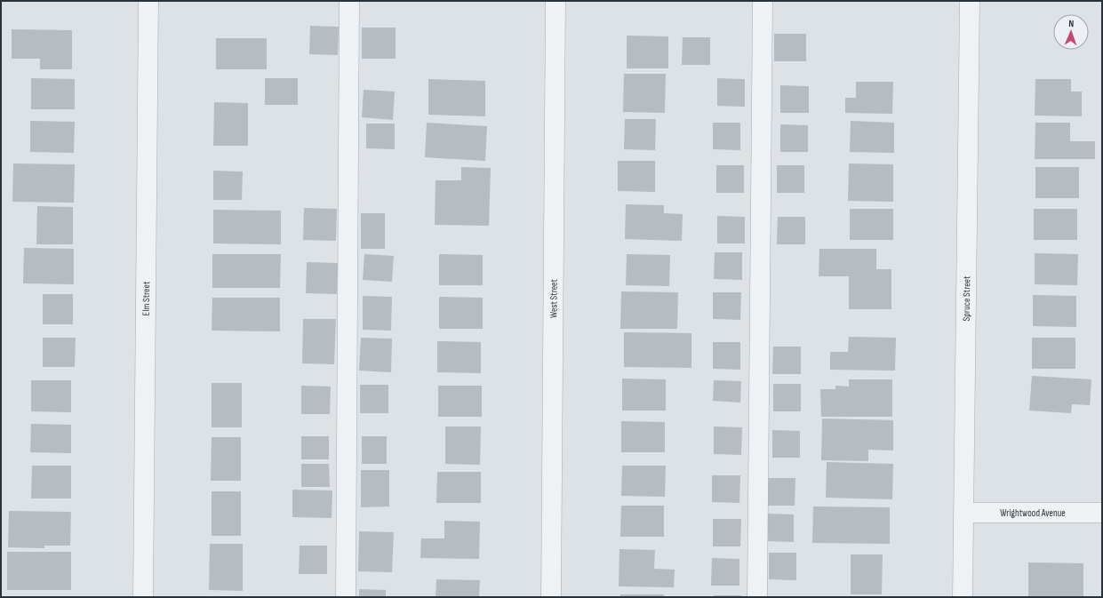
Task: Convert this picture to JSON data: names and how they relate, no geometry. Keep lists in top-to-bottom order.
{
  "streets": {
    "street": [
      "Elm Street",
      "West Street",
      "Spruce Street",
      "Wrightwood Avenue"
    ]
  },
  "crossings": [
    ["Spruce Street", "Wrightwood Avenue"]
  ],
  "north": "top"
}
